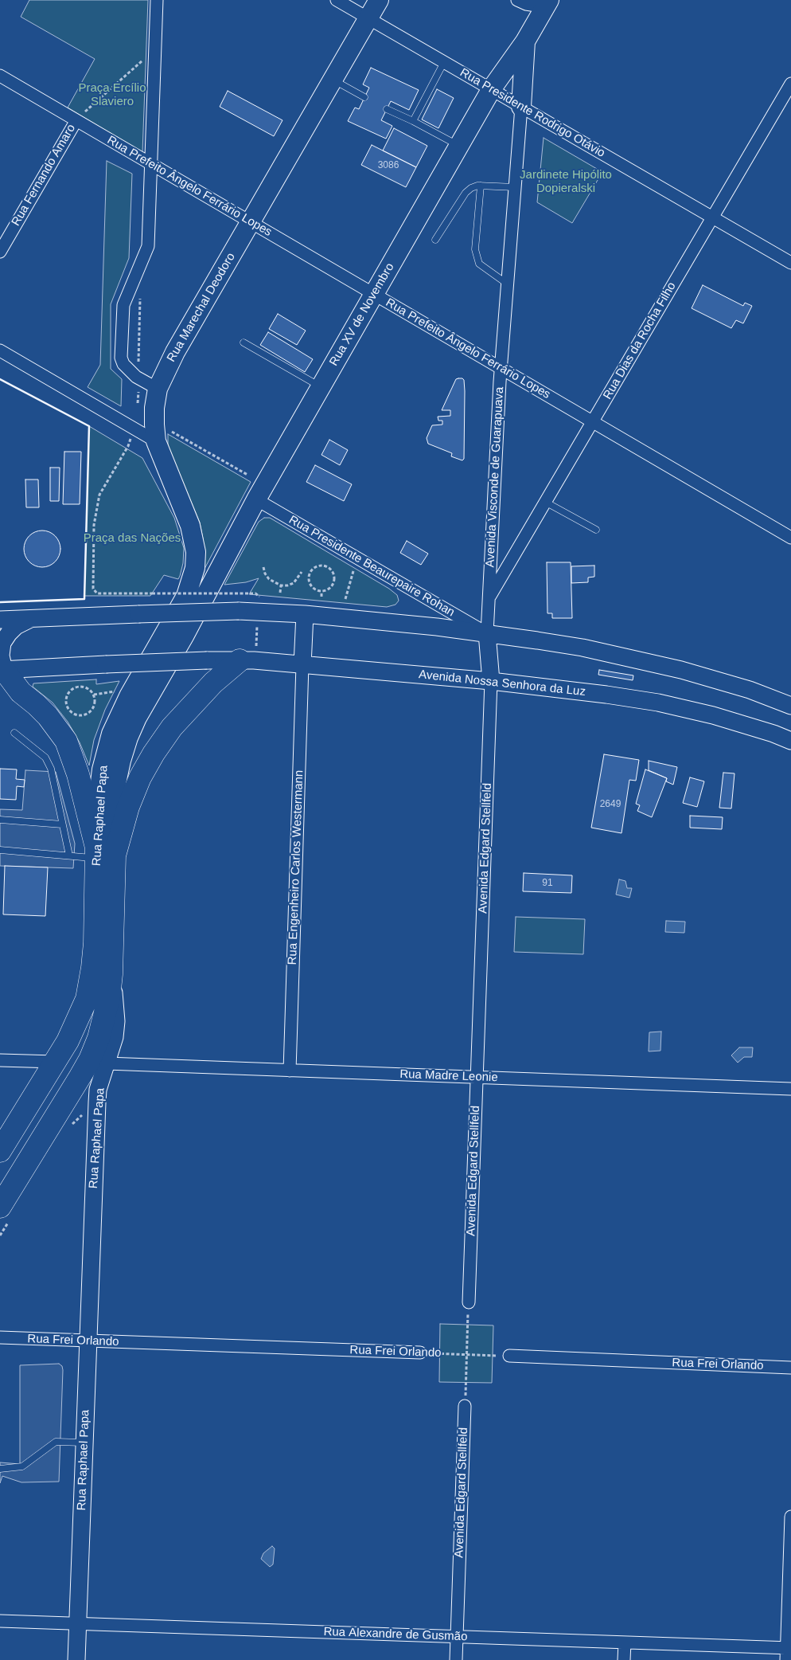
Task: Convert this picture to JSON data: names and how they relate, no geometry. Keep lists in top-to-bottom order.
{
  "streets": {
    "highway": ["Rua Raphael Papa"],
    "main road": ["Rua Marechal Deodoro", "Rua XV de Novembro", "Avenida Nossa Senhora da Luz"],
    "street": [
      "Rua Presidente Rodrigo Otávio",
      "Rua Fernando Amaro",
      "Rua Prefeito Ângelo Ferrário Lopes",
      "Rua Dias da Rocha Filho",
      "Avenida Visconde de Guarapuava",
      "Rua Presidente Beaurepaire Rohan",
      "Avenida Edgard Stellfeld",
      "Rua Engenheiro Carlos Westermann",
      "Rua Madre Leonie",
      "Rua Frei Orlando",
      "Rua Alexandre de Gusmão"
    ]
  },
  "crossings": [
    ["Rua Presidente Rodrigo Otávio", "Rua Marechal Deodoro"],
    ["Rua Presidente Rodrigo Otávio", "Rua XV de Novembro"],
    ["Rua Presidente Rodrigo Otávio", "Rua Dias da Rocha Filho"],
    ["Rua Presidente Rodrigo Otávio", "Avenida Visconde de Guarapuava"],
    ["Rua Fernando Amaro", "Rua Prefeito Ângelo Ferrário Lopes"],
    ["Rua Prefeito Ângelo Ferrário Lopes", "Rua Marechal Deodoro"],
    ["Rua Prefeito Ângelo Ferrário Lopes", "Rua XV de Novembro"],
    ["Rua Prefeito Ângelo Ferrário Lopes", "Rua Dias da Rocha Filho"],
    ["Rua Prefeito Ângelo Ferrário Lopes", "Avenida Visconde de Guarapuava"],
    ["Rua Marechal Deodoro", "Rua Raphael Papa"],
    ["Rua XV de Novembro", "Rua Presidente Beaurepaire Rohan"],
    ["Rua XV de Novembro", "Rua Raphael Papa"],
    ["Rua Dias da Rocha Filho", "Avenida Visconde de Guarapuava"],
    ["Avenida Visconde de Guarapuava", "Rua Presidente Beaurepaire Rohan"],
    ["Avenida Nossa Senhora da Luz", "Avenida Edgard Stellfeld"],
    ["Avenida Nossa Senhora da Luz", "Rua Engenheiro Carlos Westermann"],
    ["Rua Raphael Papa", "Rua Madre Leonie"],
    ["Rua Raphael Papa", "Rua Frei Orlando"],
    ["Rua Raphael Papa", "Rua Alexandre de Gusmão"],
    ["Avenida Edgard Stellfeld", "Rua Madre Leonie"],
    ["Avenida Edgard Stellfeld", "Rua Alexandre de Gusmão"],
    ["Rua Engenheiro Carlos Westermann", "Rua Madre Leonie"]
  ],
  "parks": ["Praça Ercílio Slaviero", "Jardinete Hipólito Dopieralski", "Praça das Nações"],
  "house_numbers": ["3086", "2649", "91"]
}
